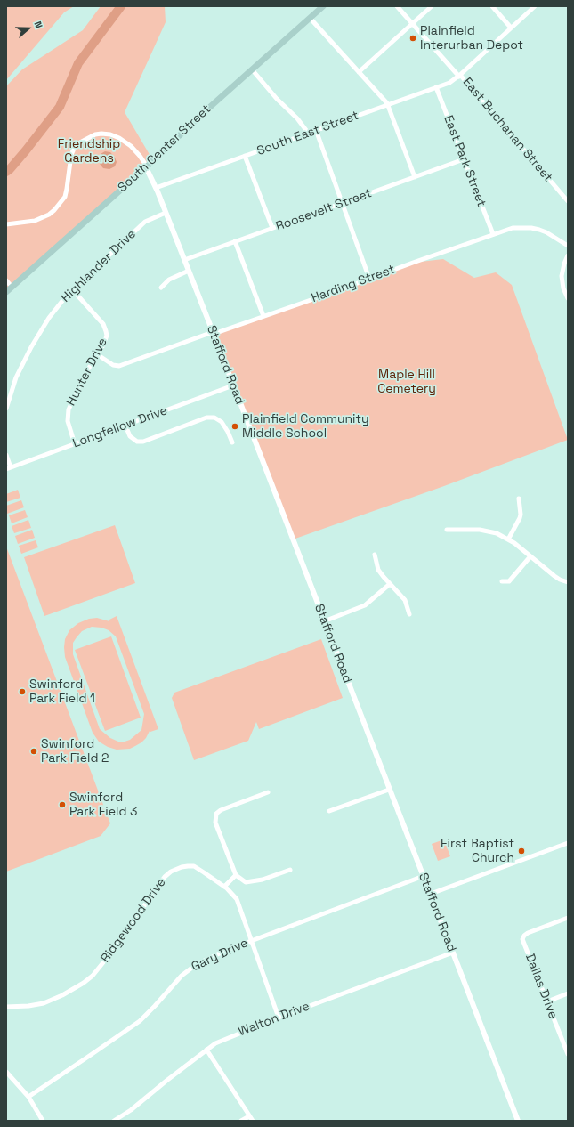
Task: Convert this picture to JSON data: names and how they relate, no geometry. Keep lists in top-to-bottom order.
{
  "streets": {
    "main road": ["South Center Street"],
    "street": [
      "East Buchanan Street",
      "South East Street",
      "East Park Street",
      "Roosevelt Street",
      "Highlander Drive",
      "Harding Street",
      "Stafford Road",
      "Hunter Drive",
      "Longfellow Drive",
      "Ridgewood Drive",
      "Gary Drive",
      "Dallas Drive",
      "Walton Drive"
    ]
  },
  "crossings": [
    ["East Buchanan Street", "South East Street"],
    ["South East Street", "East Park Street"],
    ["South East Street", "Stafford Road"],
    ["South Center Street", "Stafford Road"],
    ["East Park Street", "Roosevelt Street"],
    ["East Park Street", "Harding Street"],
    ["Roosevelt Street", "Stafford Road"],
    ["Highlander Drive", "Stafford Road"],
    ["Highlander Drive", "Hunter Drive"],
    ["Harding Street", "Stafford Road"],
    ["Harding Street", "Hunter Drive"],
    ["Stafford Road", "Longfellow Drive"],
    ["Stafford Road", "Gary Drive"],
    ["Stafford Road", "Walton Drive"],
    ["Hunter Drive", "Longfellow Drive"],
    ["Ridgewood Drive", "Gary Drive"],
    ["Ridgewood Drive", "Walton Drive"]
  ],
  "parks": ["Friendship Gardens", "Maple Hill Cemetery"],
  "places": [
    "Plainfield Interurban Depot",
    "Plainfield Community Middle School",
    "Swinford Park Field 1",
    "Swinford Park Field 2",
    "Swinford Park Field 3",
    "First Baptist Church"
  ],
  "north": "right"
}
